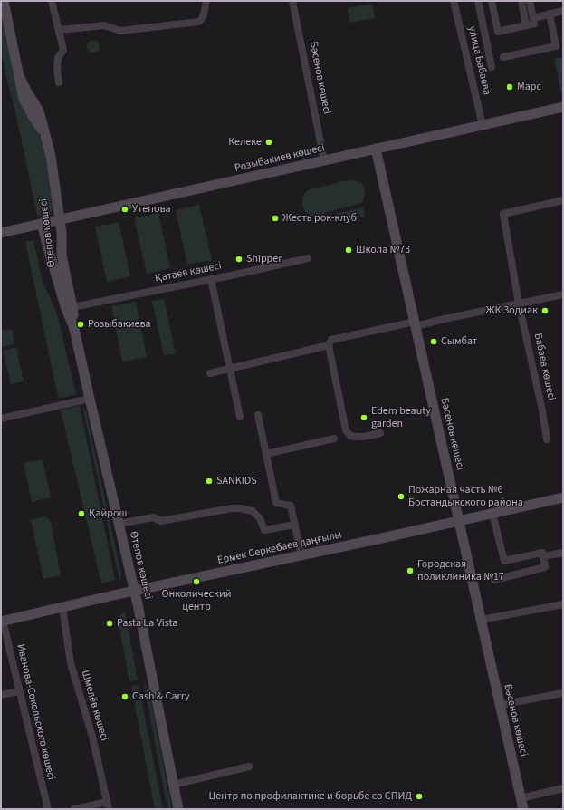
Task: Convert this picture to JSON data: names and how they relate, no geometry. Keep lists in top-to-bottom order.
{
  "streets": {
    "street": [
      "улица Бабаева",
      "Бәсенов көшесі",
      "Розыбакиев көшесі",
      "Өтепов көшесі",
      "Қатаев көшесі",
      "Бабаев көшесі",
      "Ермек Серкебаев даңғылы",
      "Шмелёв көшесі",
      "Иванова-Сокольского көшесі"
    ]
  },
  "crossings": [
    ["улица Бабаева", "Розыбакиев көшесі"],
    ["Бәсенов көшесі", "Розыбакиев көшесі"],
    ["Бәсенов көшесі", "Ермек Серкебаев даңғылы"],
    ["Розыбакиев көшесі", "Өтепов көшесі"],
    ["Өтепов көшесі", "Қатаев көшесі"],
    ["Өтепов көшесі", "Ермек Серкебаев даңғылы"],
    ["Ермек Серкебаев даңғылы", "Шмелёв көшесі"],
    ["Ермек Серкебаев даңғылы", "Иванова-Сокольского көшесі"]
  ],
  "places": [
    "Марс",
    "Келеке",
    "Утепова",
    "Жесть рок-клуб",
    "Школа №73",
    "Shipper",
    "ЖК Зодиак",
    "Розыбакиева",
    "Сымбат",
    "Edem beauty garden",
    "SANKIDS",
    "Пожарная часть №6 Бостандыкского района",
    "Қайрош",
    "Городская поликлиника №17",
    "Онколический центр",
    "Pasta La Vista",
    "Cash & Carry",
    "Центр по профилактике и борьбе со СПИД"
  ]
}
